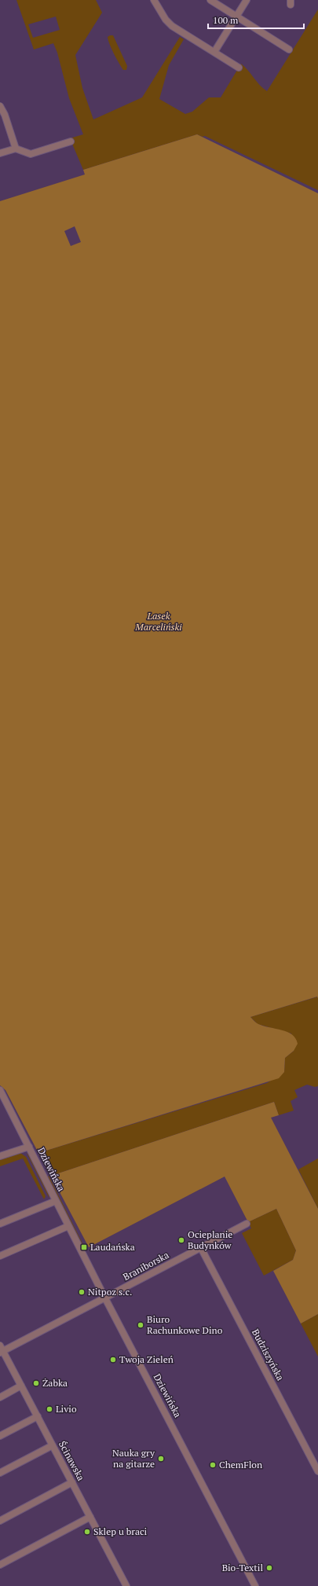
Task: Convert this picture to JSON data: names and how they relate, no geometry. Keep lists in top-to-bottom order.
{
  "streets": {
    "street": [
      "Dziewińska",
      "Braniborska",
      "Budziszyńska",
      "Ścinawska"
    ]
  },
  "crossings": [
    ["Dziewińska", "Braniborska"],
    ["Braniborska", "Budziszyńska"],
    ["Braniborska", "Ścinawska"]
  ],
  "parks": ["Lasek Marceliński"],
  "places": {
    "other": [
      "Ocieplanie Budynków",
      "Nitpoz s.c.",
      "Biuro Rachunkowe Dino",
      "Twoja Zieleń",
      "Żabka",
      "Livio",
      "Nauka gry na gitarze",
      "ChemFlon",
      "Sklep u braci",
      "Bio-Textil"
    ],
    "transit": ["Laudańska"]
  },
  "scale_bar": "100 m"
}
